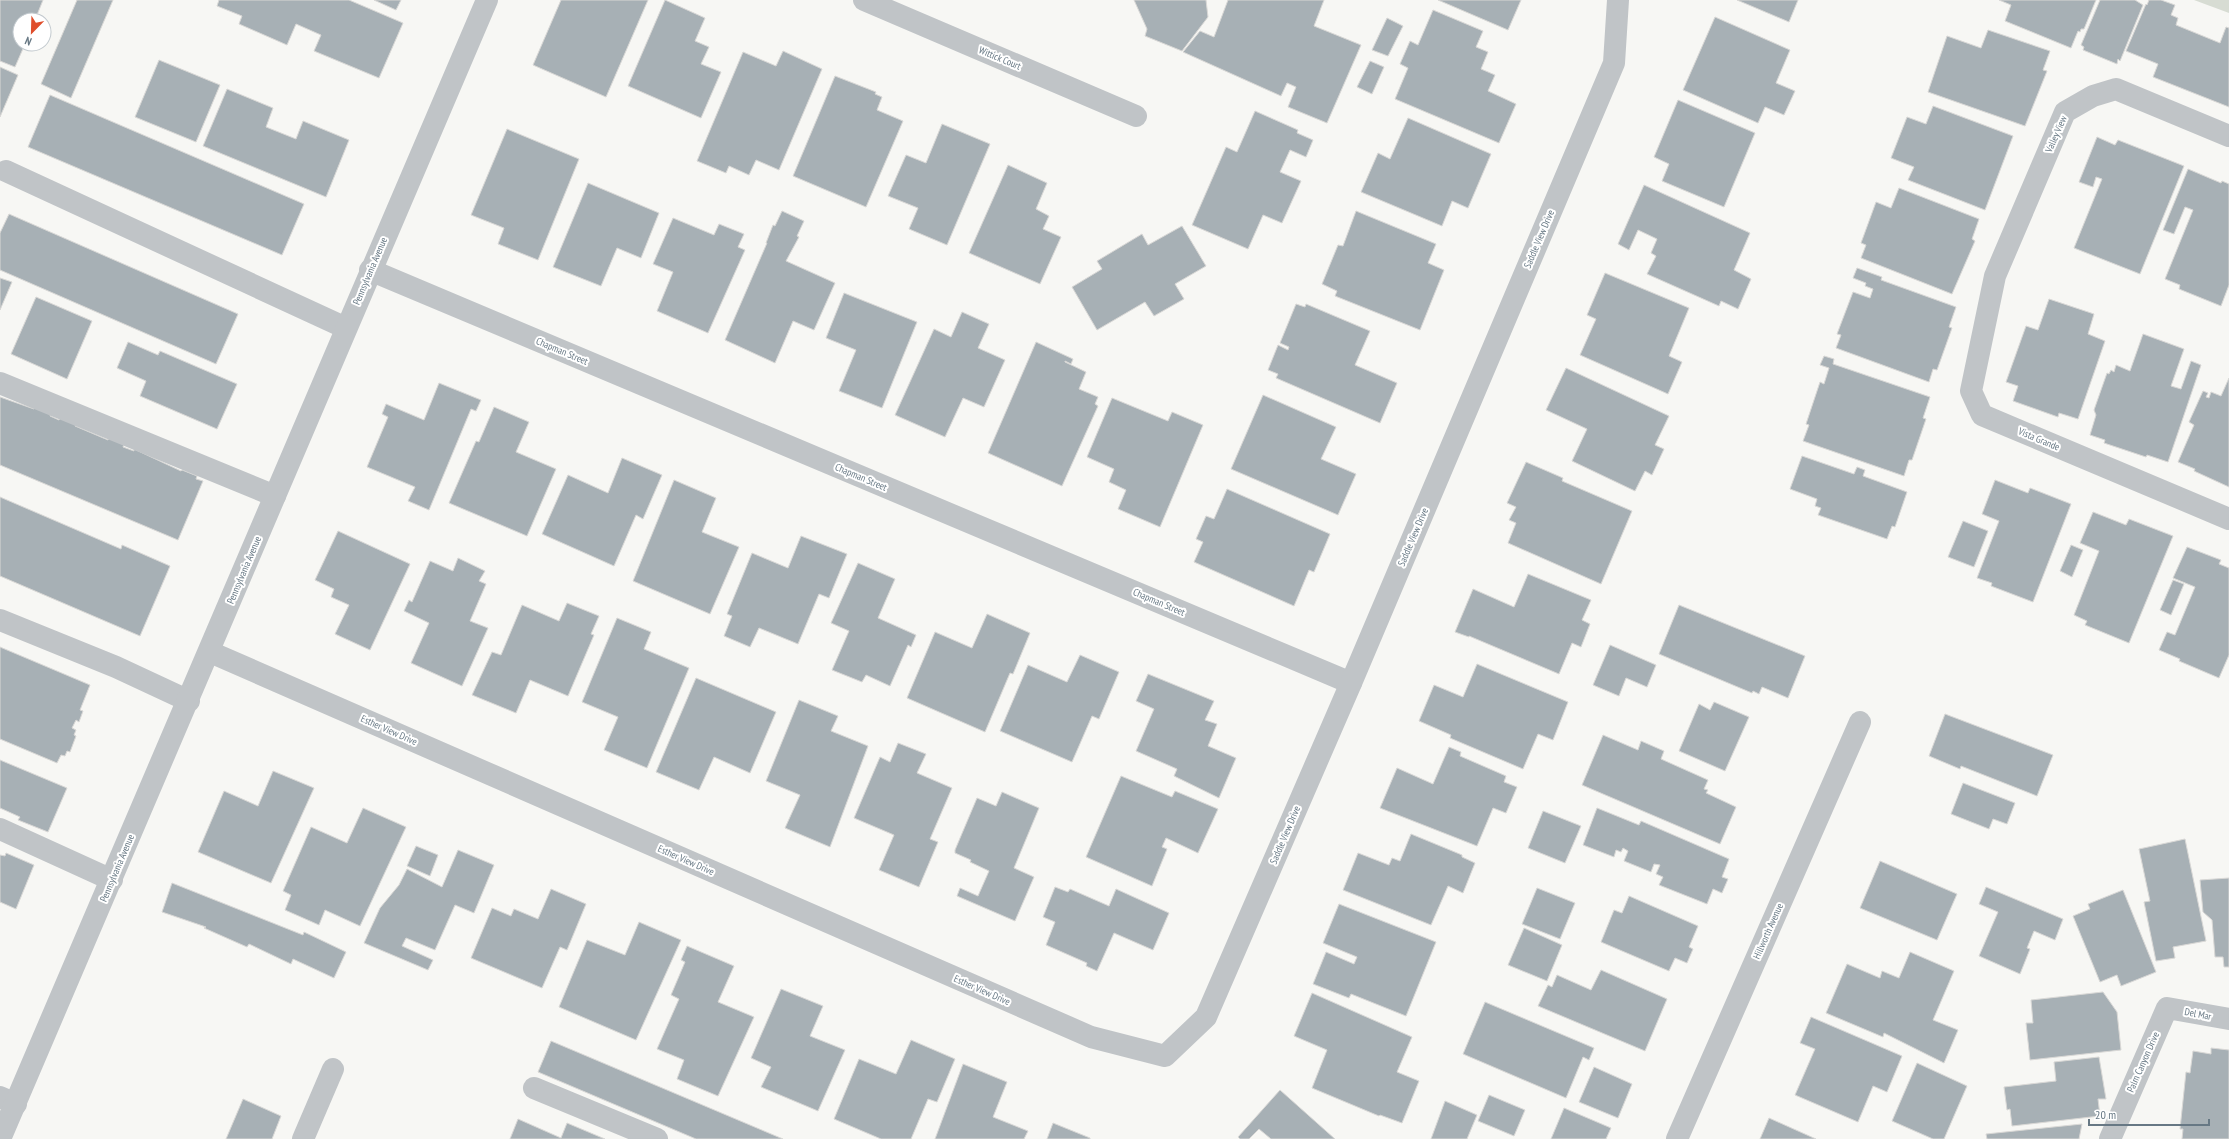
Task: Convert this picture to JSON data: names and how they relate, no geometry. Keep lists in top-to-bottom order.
{
  "streets": {
    "street": [
      "Wittick Court",
      "Valley View",
      "Saddle View Drive",
      "Pennsylvania Avenue",
      "Chapman Street",
      "Vista Grande",
      "Esther View Drive",
      "Hillworth Avenue",
      "Del Mar",
      "Palm Canyon Drive"
    ]
  },
  "crossings": [
    ["Valley View", "Vista Grande"],
    ["Saddle View Drive", "Chapman Street"],
    ["Saddle View Drive", "Esther View Drive"],
    ["Pennsylvania Avenue", "Chapman Street"],
    ["Pennsylvania Avenue", "Esther View Drive"],
    ["Del Mar", "Palm Canyon Drive"]
  ],
  "scale_bar": "20 m",
  "north": "bottom left"
}
